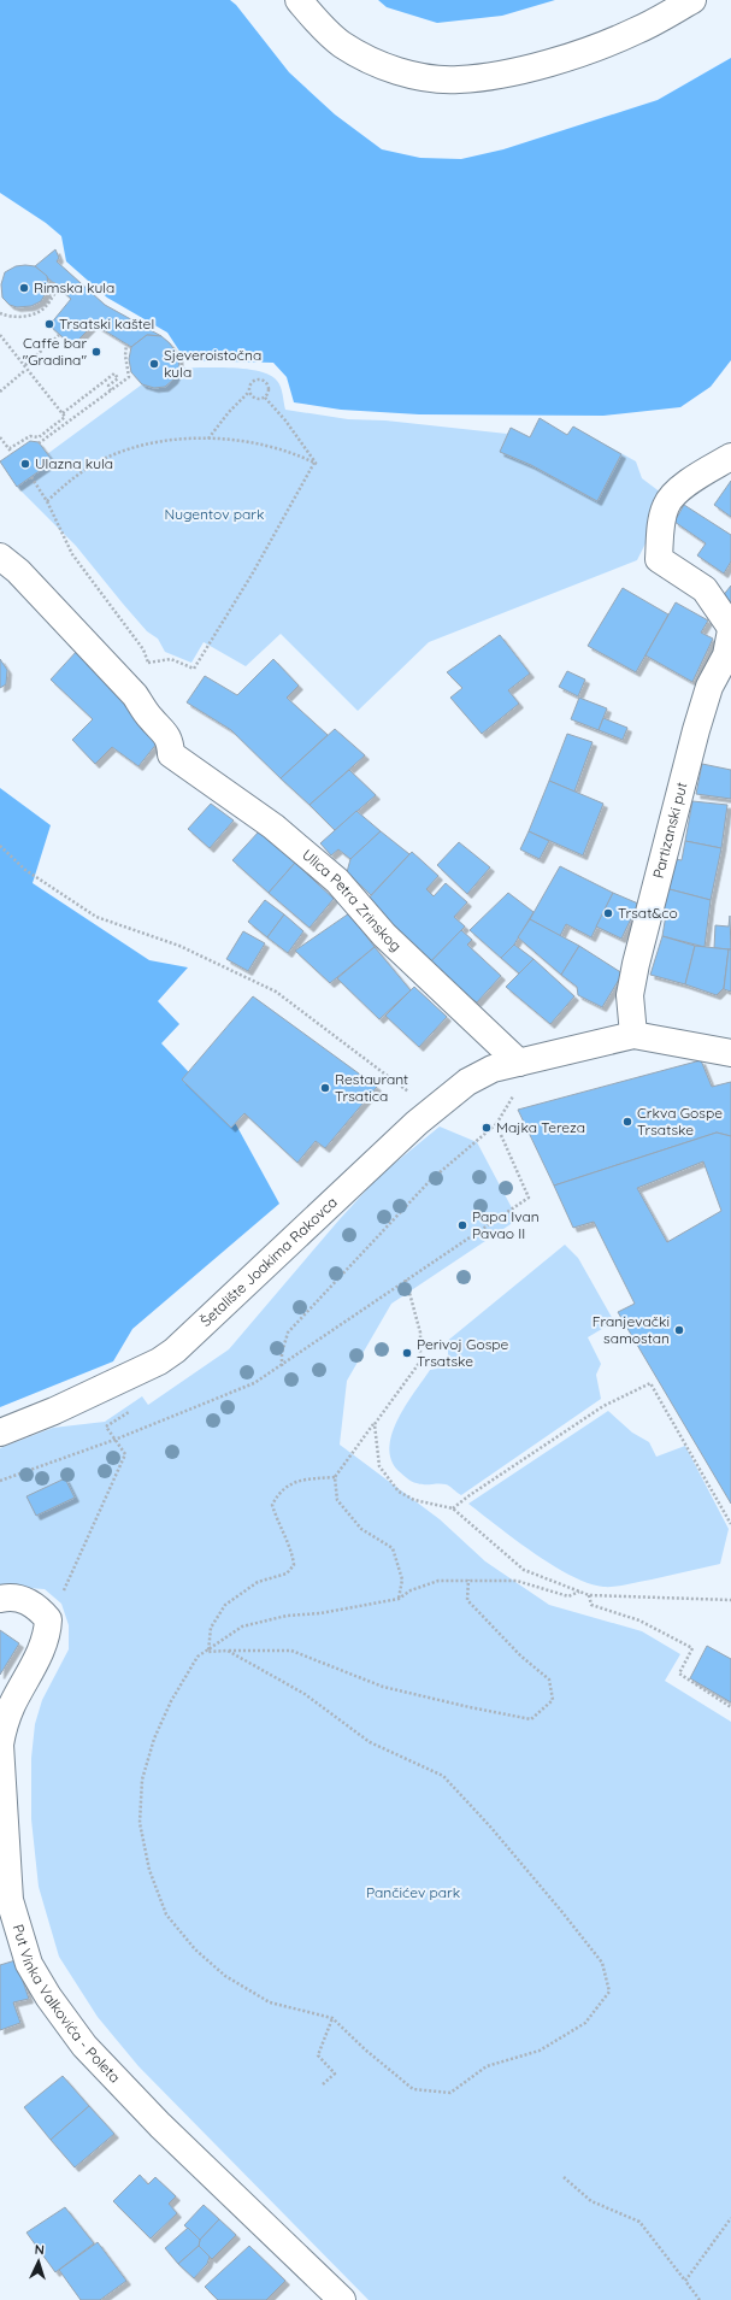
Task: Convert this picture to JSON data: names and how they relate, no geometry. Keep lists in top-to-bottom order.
{
  "streets": {
    "street": [
      "Partizanski put",
      "Ulica Petra Zrinskog",
      "Šetalište Joakima Rakovca",
      "Put Vinka Valkovića - Poleta"
    ]
  },
  "crossings": [
    ["Partizanski put", "Šetalište Joakima Rakovca"],
    ["Ulica Petra Zrinskog", "Šetalište Joakima Rakovca"]
  ],
  "parks": ["Nugentov park", "Pančićev park"],
  "places": [
    "Rimska kula",
    "Trsatski kaštel",
    "Caffe bar \"Gradina\"",
    "Sjeveroistočna kula",
    "Ulazna kula",
    "Trsat&co",
    "Restaurant Trsatica",
    "Crkva Gospe Trsatske",
    "Majka Tereza",
    "Papa Ivan Pavao II",
    "Franjevački samostan",
    "Perivoj Gospe Trsatske"
  ],
  "north": "top"
}
